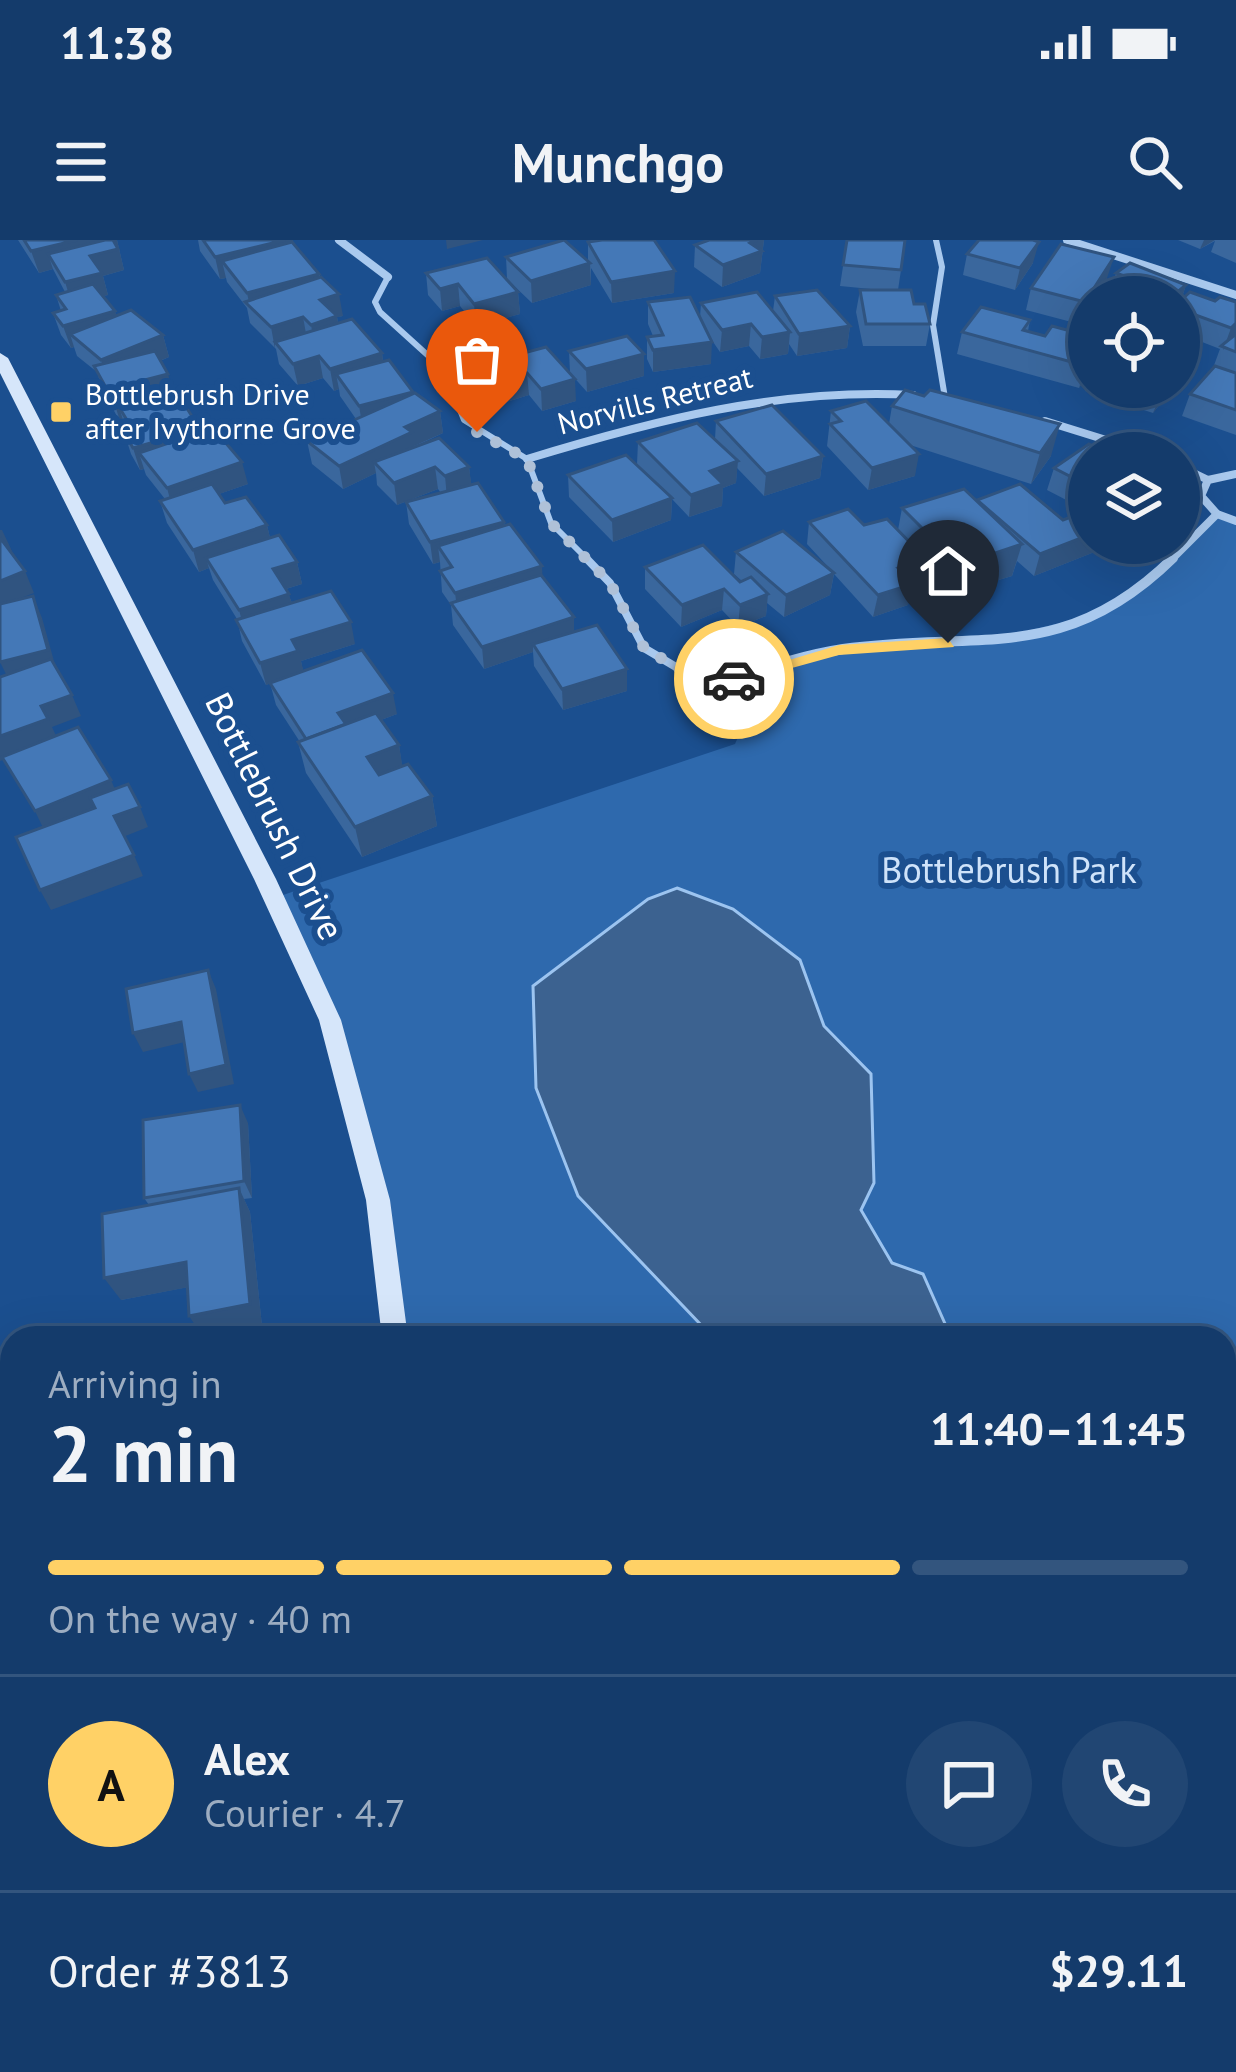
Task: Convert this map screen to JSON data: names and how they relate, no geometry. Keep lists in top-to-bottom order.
{
  "streets": {
    "street": ["Norvills Retreat", "Bottlebrush Drive"]
  },
  "parks": ["Bottlebrush Park"],
  "places": {
    "transit": ["Bottlebrush Drive after Ivythorne Grove"]
  },
  "page": {
    "status": "11:38",
    "header": "Munchgo",
    "heading": ["2 min", "Arriving in", "11:40–11:45"],
    "panel": [
      "Alex",
      "Courier · 4.7",
      "Order #3813",
      "$29.11"
    ],
    "bar": "On the way · 40 m",
    "round": "A"
  }
}
